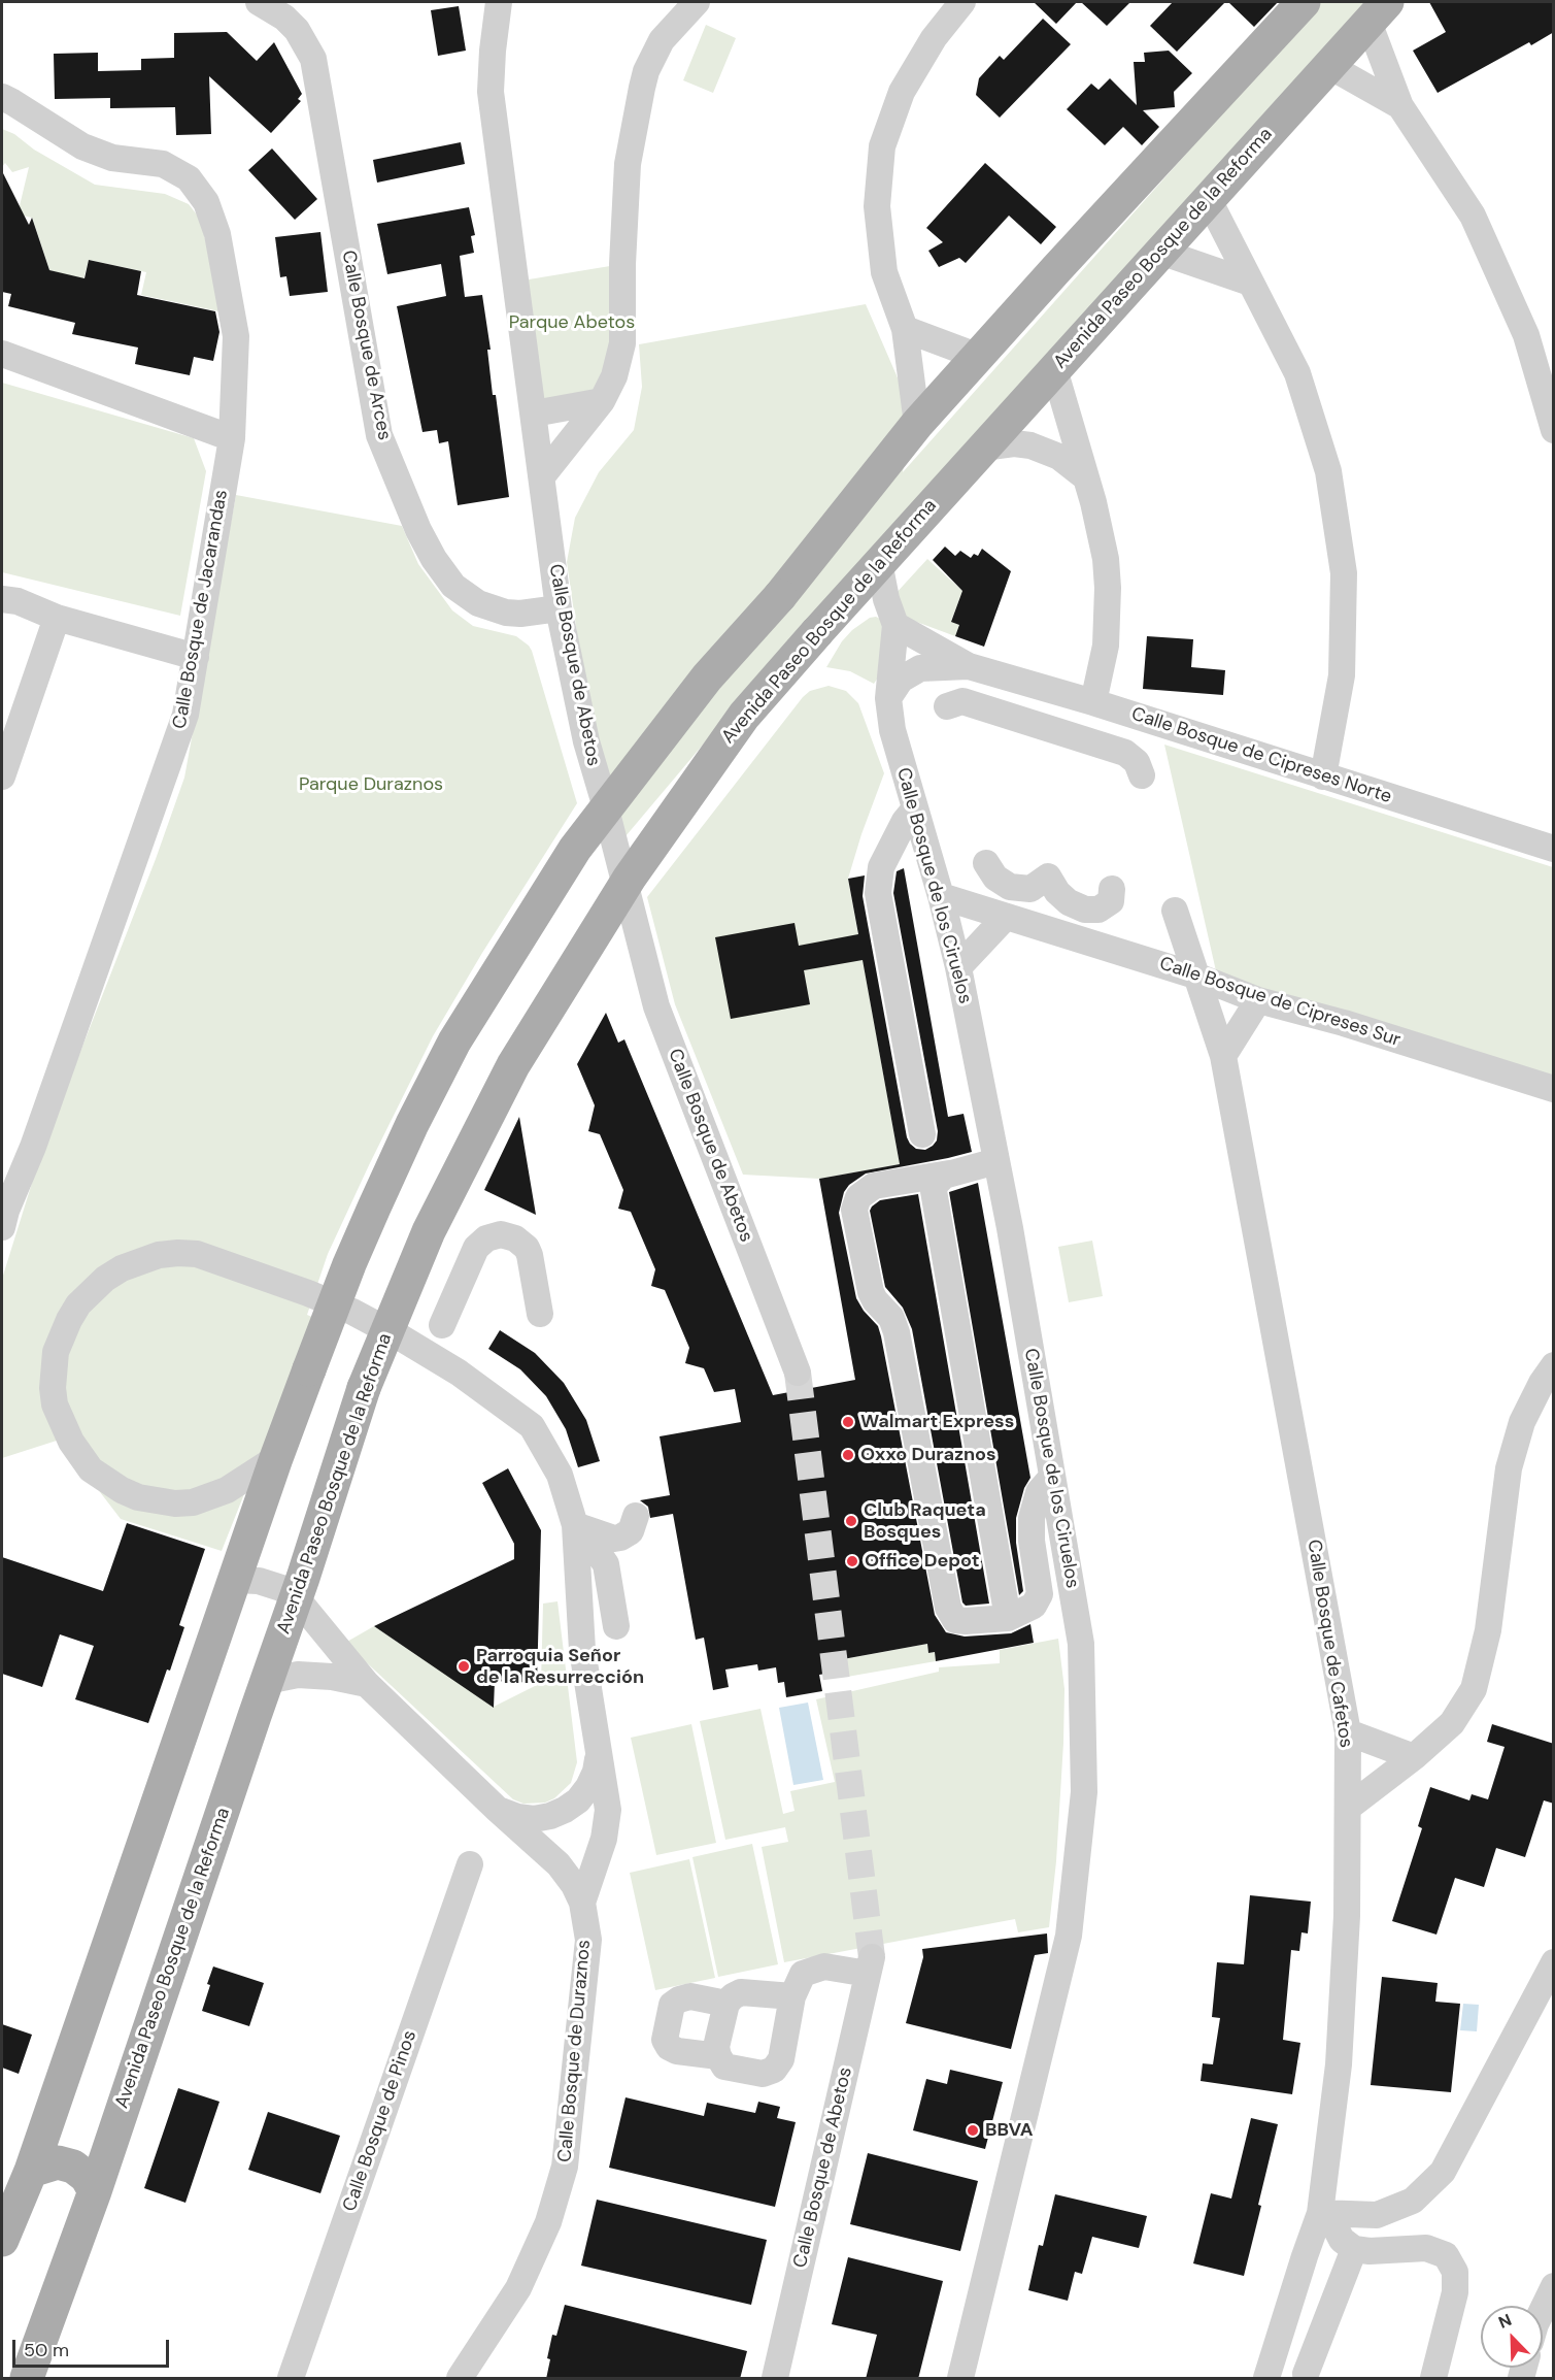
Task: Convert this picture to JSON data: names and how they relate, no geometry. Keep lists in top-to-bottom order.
{
  "streets": {
    "main road": ["Avenida Paseo Bosque de la Reforma"],
    "street": [
      "Calle Bosque de Arces",
      "Calle Bosque de Jacarandas",
      "Calle Bosque de Abetos",
      "Calle Bosque de Cipreses Norte",
      "Calle Bosque de los Ciruelos",
      "Calle Bosque de Cipreses Sur",
      "Calle Bosque de Cafetos",
      "Calle Bosque de Duraznos",
      "Calle Bosque de Pinos"
    ]
  },
  "crossings": [
    ["Avenida Paseo Bosque de la Reforma", "Calle Bosque de los Ciruelos"],
    ["Calle Bosque de Arces", "Calle Bosque de Abetos"],
    ["Calle Bosque de Cipreses Norte", "Calle Bosque de los Ciruelos"],
    ["Calle Bosque de los Ciruelos", "Calle Bosque de Cipreses Sur"],
    ["Calle Bosque de Cipreses Sur", "Calle Bosque de Cafetos"]
  ],
  "parks": ["Parque Abetos", "Parque Duraznos"],
  "places": [
    "Walmart Express",
    "Oxxo Duraznos",
    "Club Raqueta Bosques",
    "Office Depot",
    "Parroquia Señor de la Resurrección",
    "BBVA"
  ],
  "scale_bar": "50 m",
  "north": "top left"
}
